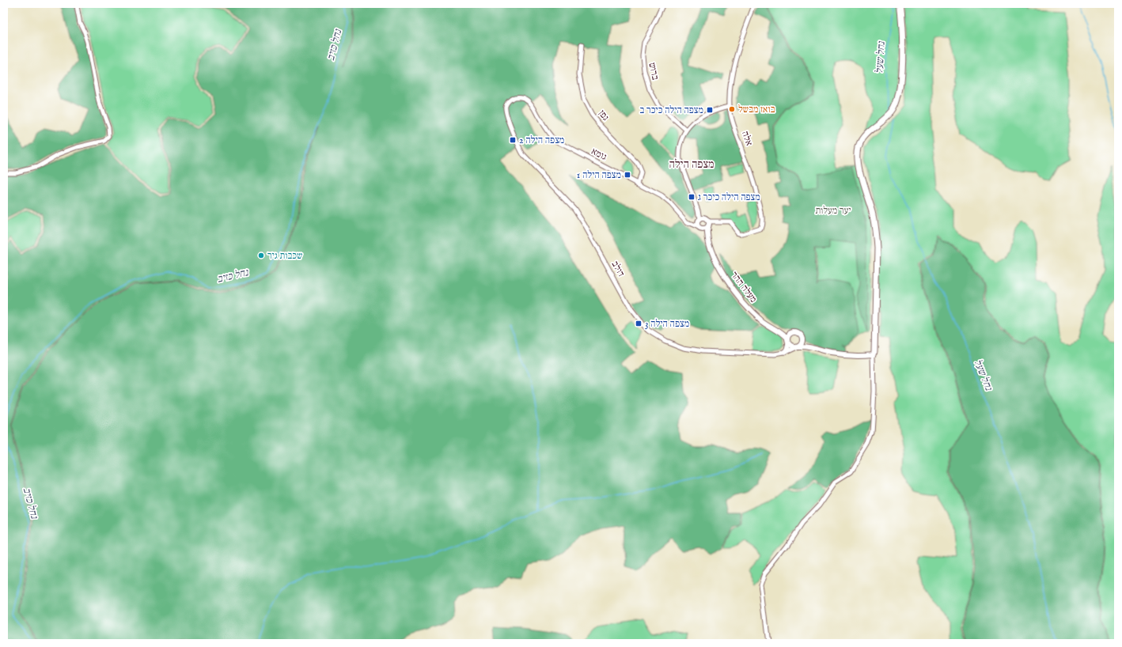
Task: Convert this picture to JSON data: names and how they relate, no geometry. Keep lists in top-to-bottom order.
{
  "streets": {
    "street": [
      "ברוש",
      "גפן",
      "אלה",
      "גומא",
      "דולב",
      "מעלה ההר"
    ]
  },
  "crossings": [
    ["גפן", "גומא"],
    ["אלה", "מעלה ההר"],
    ["גומא", "דולב"],
    ["דולב", "מעלה ההר"]
  ],
  "districts": ["מצפה הילה"],
  "water": ["נחל כזיב", "נחל שעל"],
  "parks": ["יער מעלות"],
  "places": {
    "other": ["בואז מבשל", "שכבות גיר"],
    "transit": [
      "מצפה הילה כיכר ב",
      "מצפה הילה 2",
      "מצפה הילה 1",
      "מצפה הילה כיכר ג",
      "מצפה הילה 3"
    ]
  }
}
